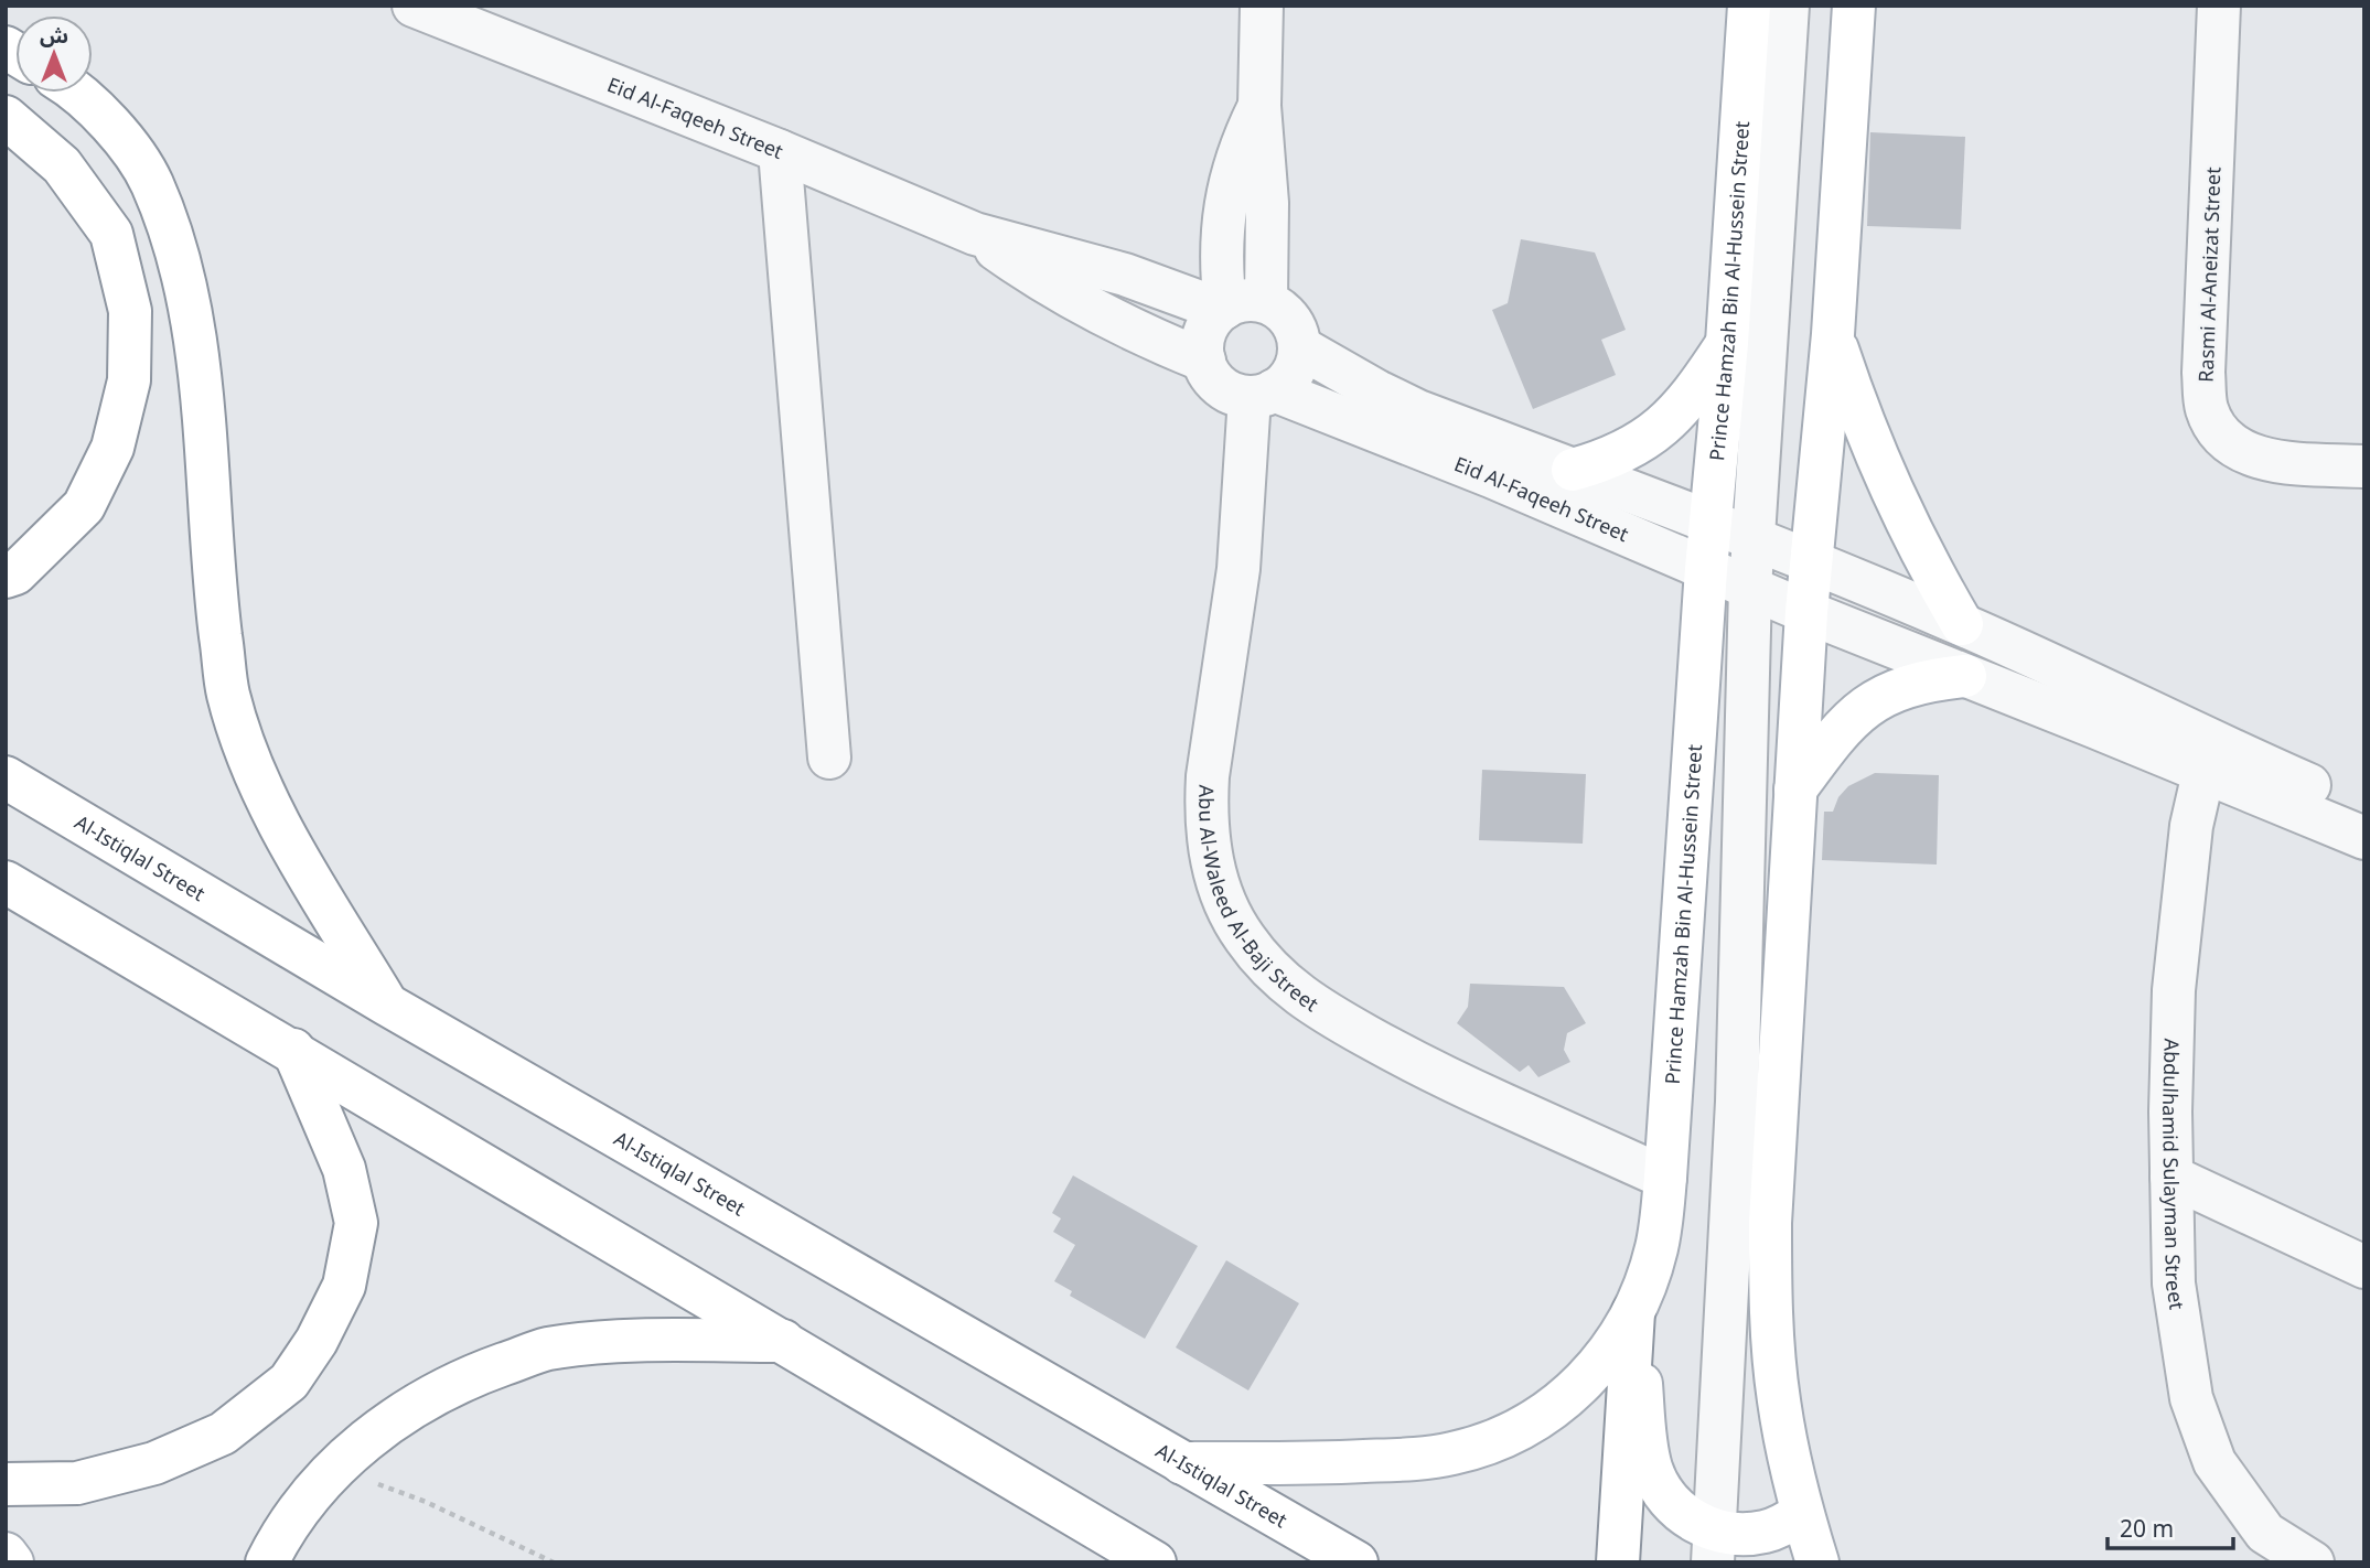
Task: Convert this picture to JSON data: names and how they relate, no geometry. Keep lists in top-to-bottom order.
{
  "streets": {
    "main road": ["Prince Hamzah Bin Al-Hussein Street", "Al-Istiqlal Street"],
    "street": [
      "Eid Al-Faqeeh Street",
      "Rasmi Al-Aneizat Street",
      "Abu Al-Waleed Al-Baji Street",
      "Abdulhamid Sulayman Street"
    ]
  },
  "crossings": [
    ["Eid Al-Faqeeh Street", "Prince Hamzah Bin Al-Hussein Street"],
    ["Eid Al-Faqeeh Street", "Abu Al-Waleed Al-Baji Street"],
    ["Eid Al-Faqeeh Street", "Abdulhamid Sulayman Street"],
    ["Prince Hamzah Bin Al-Hussein Street", "Al-Istiqlal Street"],
    ["Prince Hamzah Bin Al-Hussein Street", "Abu Al-Waleed Al-Baji Street"]
  ],
  "scale_bar": "20 m",
  "north": "top"
}
